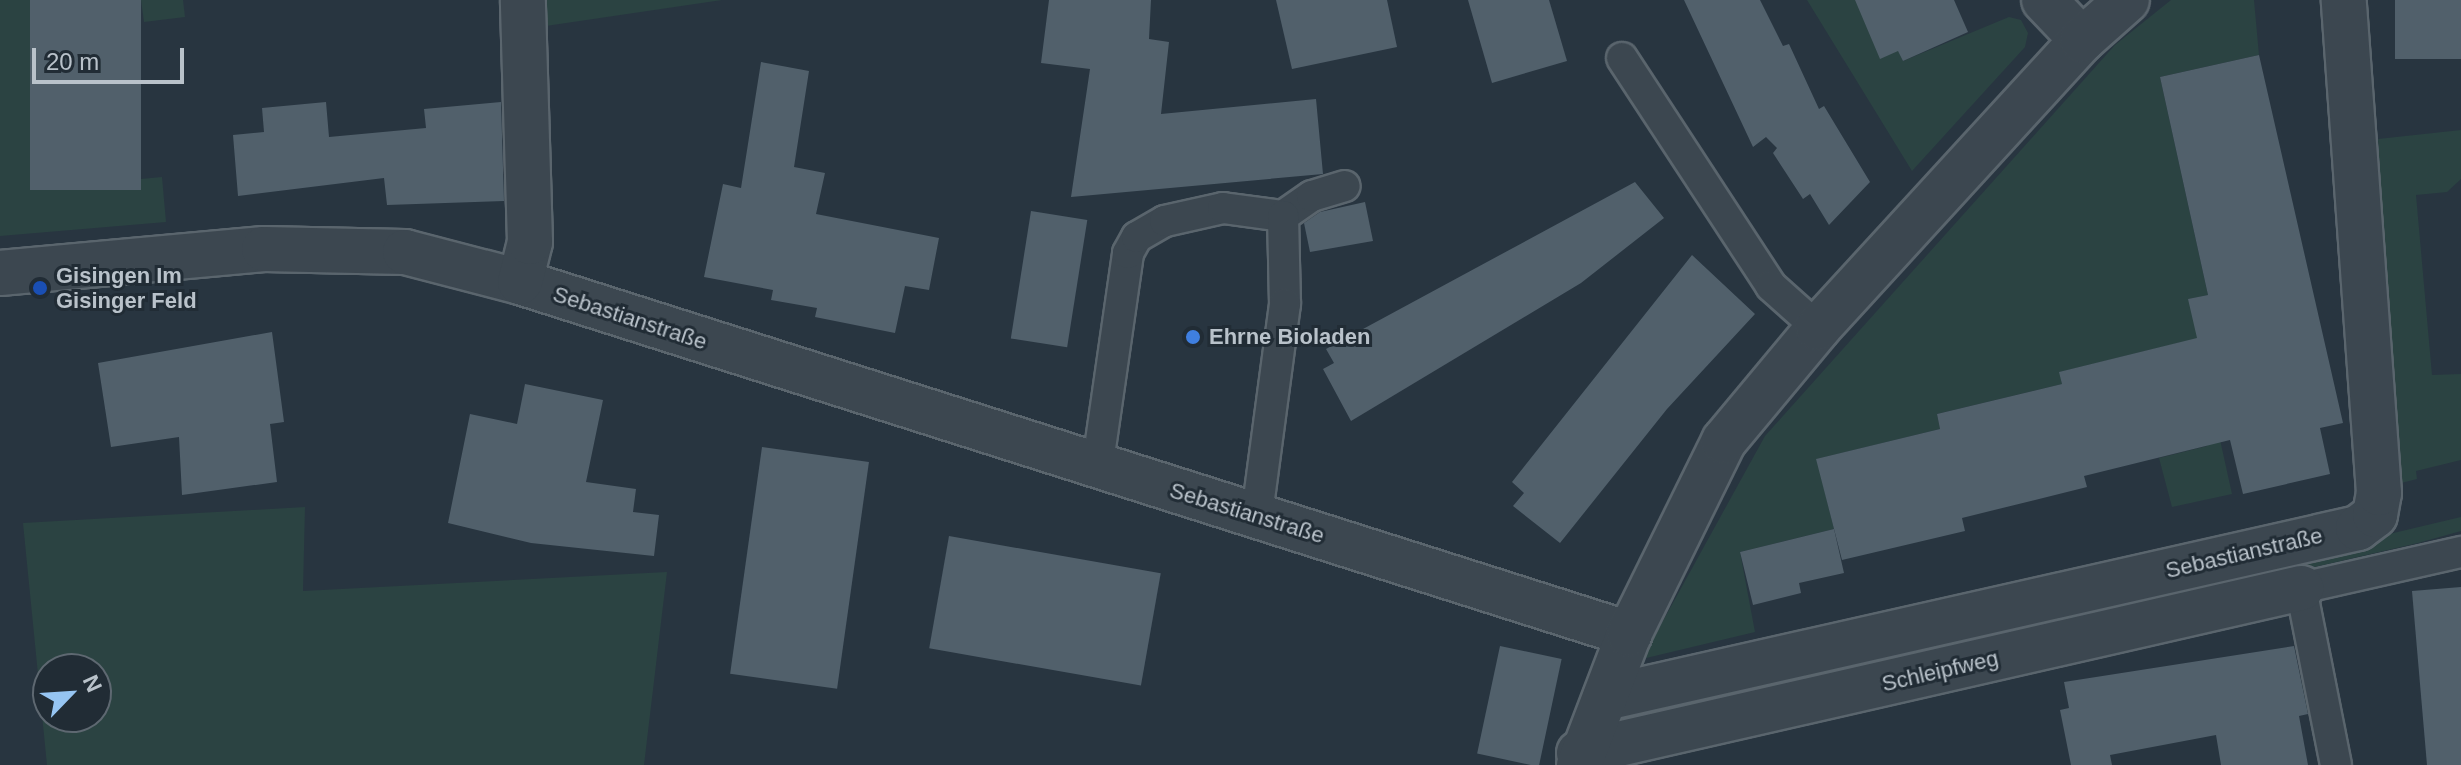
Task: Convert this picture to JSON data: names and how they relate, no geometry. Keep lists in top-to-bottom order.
{
  "streets": {
    "street": ["Sebastianstraße", "Schleipfweg"]
  },
  "crossings": [
    ["Sebastianstraße", "Schleipfweg"]
  ],
  "places": ["Gisingen Im Gisinger Feld", "Ehrne Bioladen"],
  "scale_bar": "20 m",
  "north": "top right"
}
